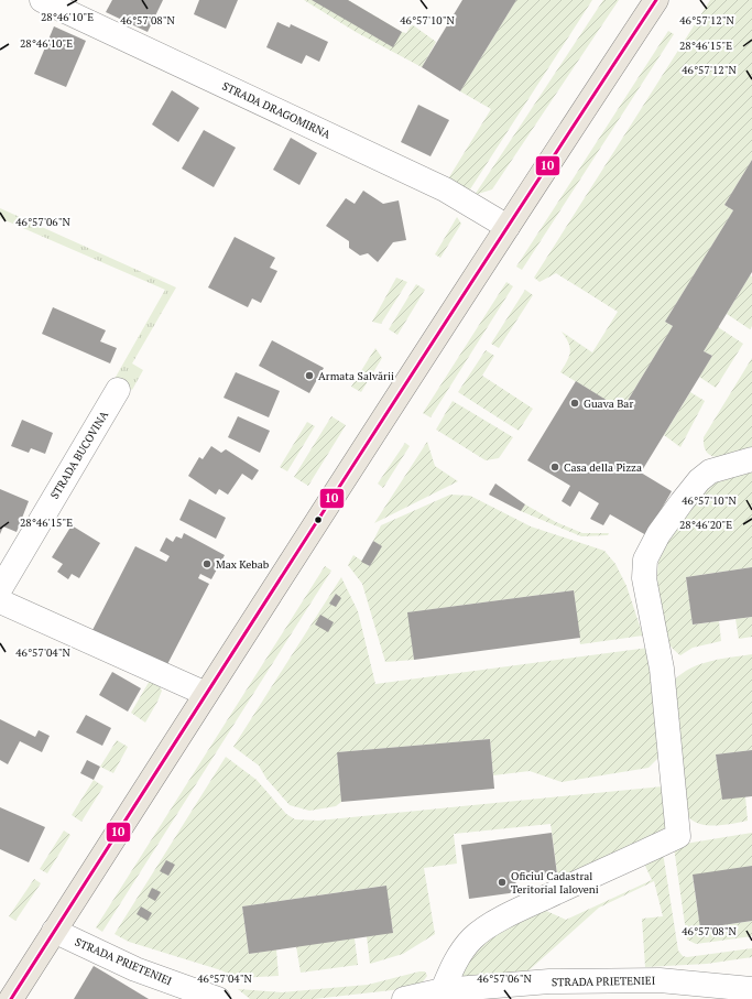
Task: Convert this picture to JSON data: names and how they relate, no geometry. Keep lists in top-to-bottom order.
{
  "streets": {
    "street": ["STRADA DRAGOMIRNA", "STRADA BUCOVINA", "STRADA PRIETENIEI"]
  },
  "places": [
    "Armata Salvării",
    "Guava Bar",
    "Casa della Pizza",
    "Max Kebab",
    "Oficiul Cadastral Teritorial Ialoveni"
  ],
  "lines": ["transit line 10"],
  "coordinates": [
    "28°46'10\"E",
    "46°57'08\"N",
    "46°57'12\"N",
    "46°57'10\"N",
    "28°46'15\"E",
    "46°57'06\"N",
    "28°46'20\"E",
    "46°57'04\"N"
  ]
}
